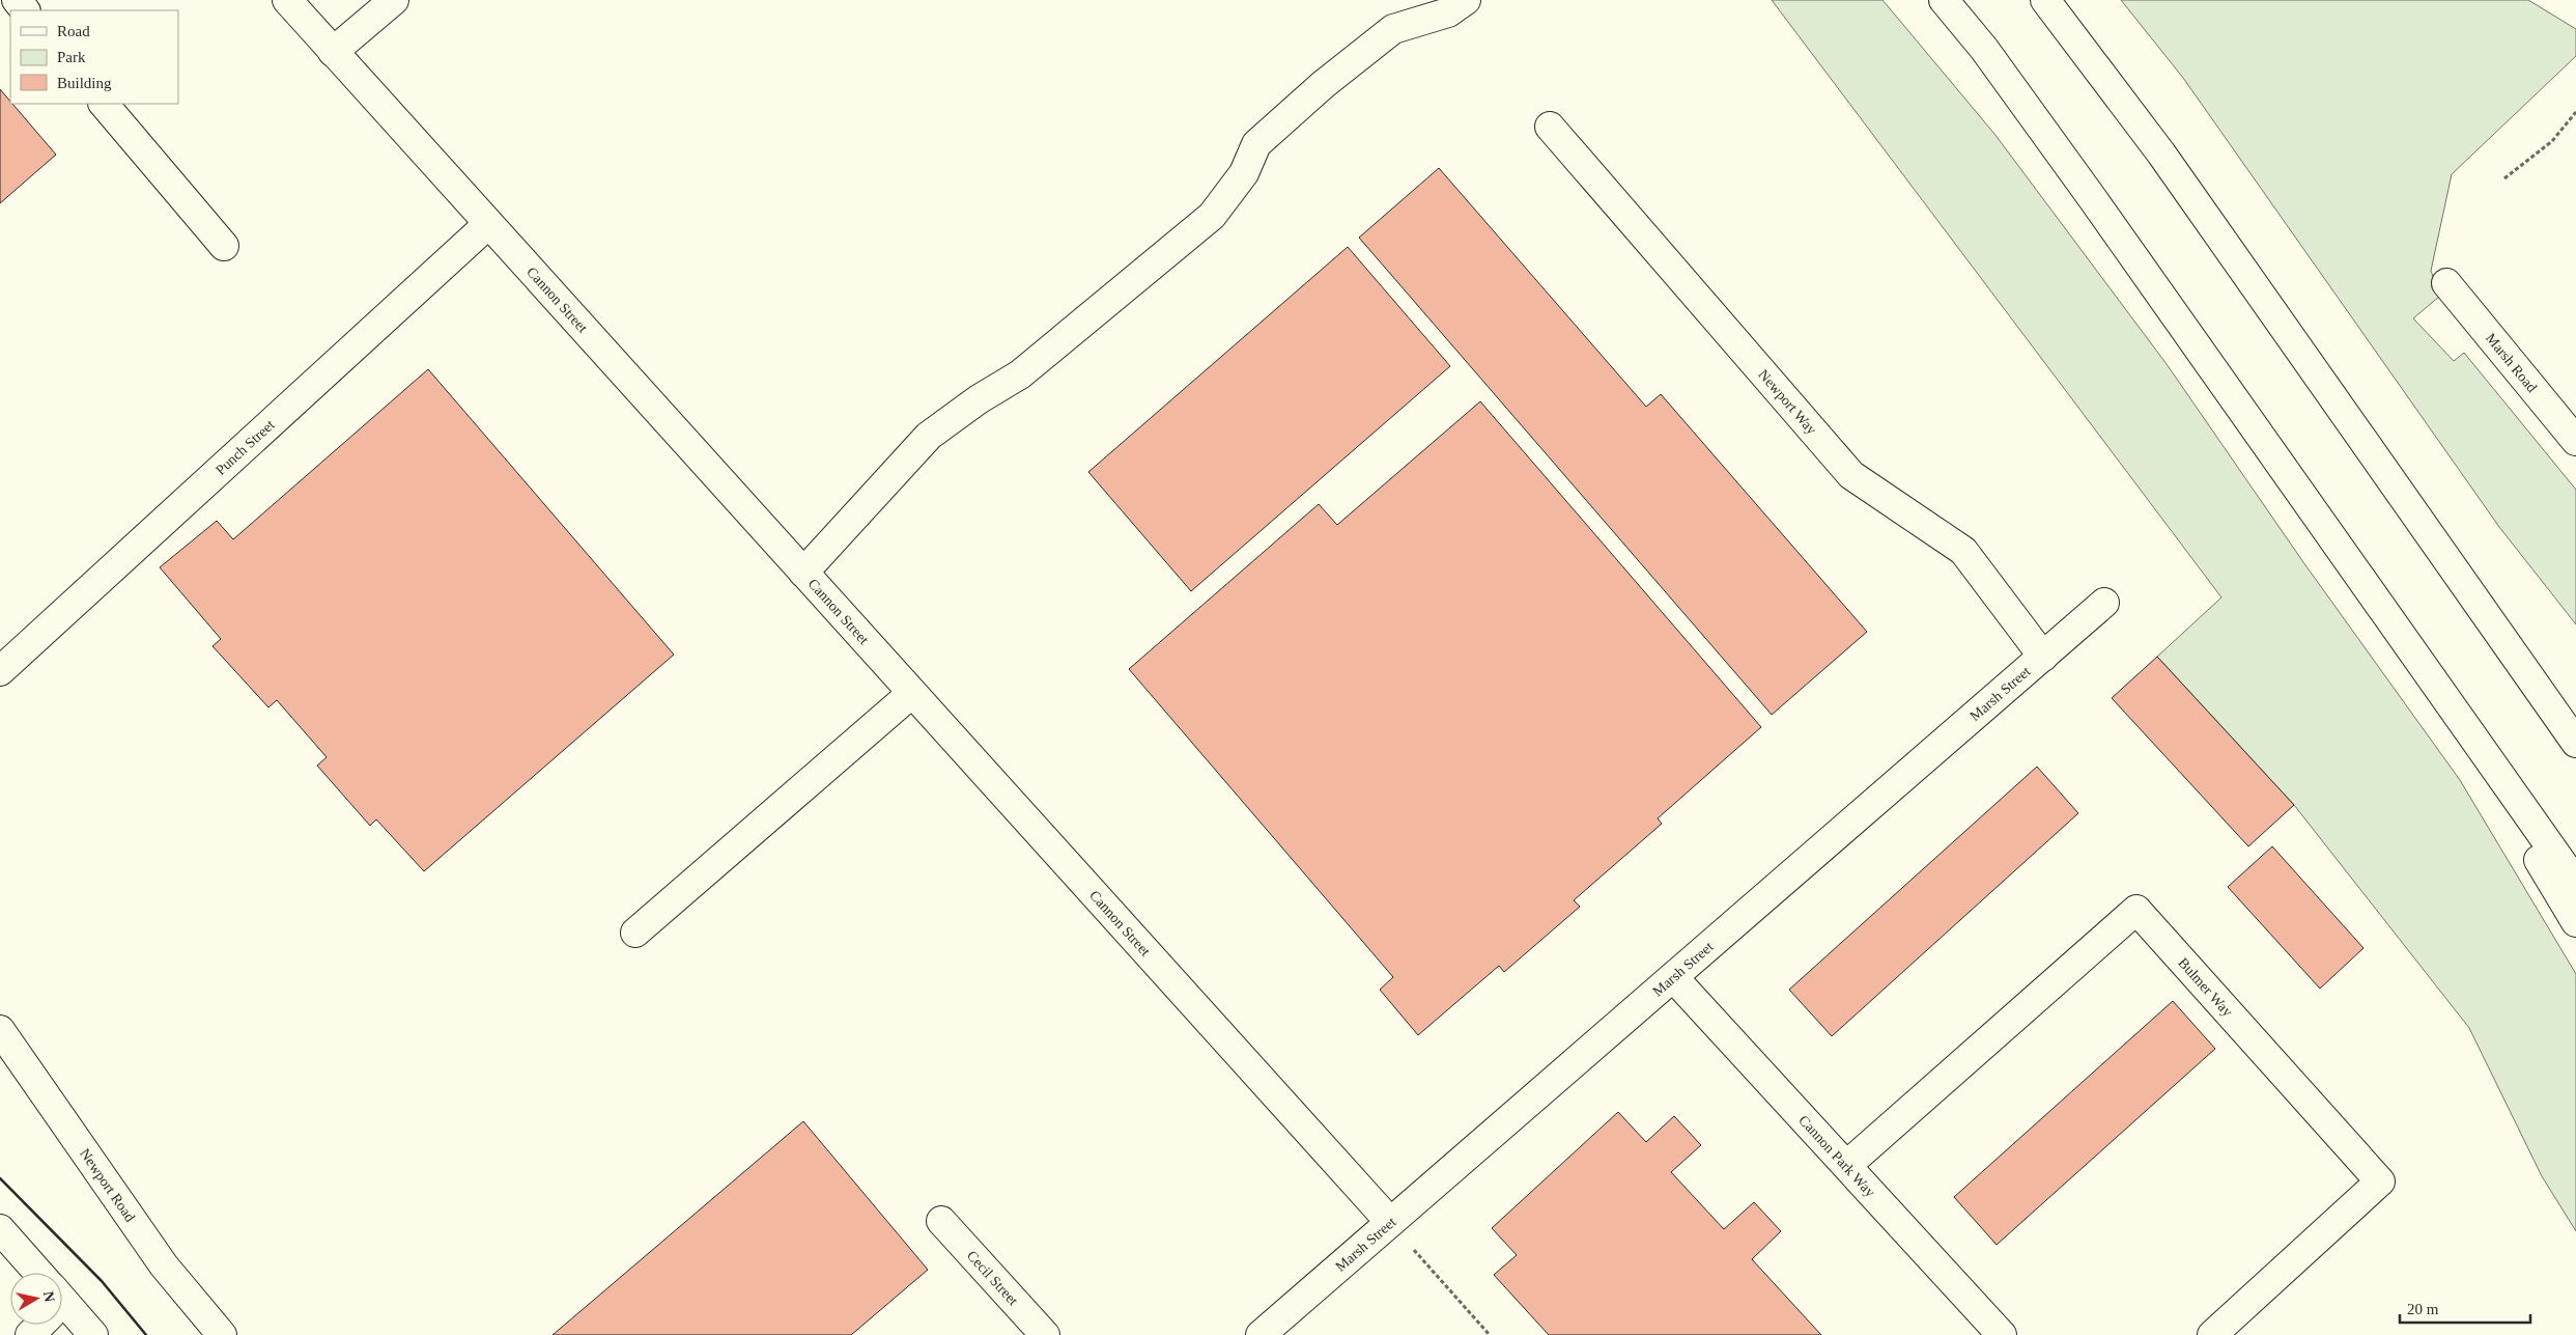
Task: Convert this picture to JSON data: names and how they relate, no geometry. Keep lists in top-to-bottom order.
{
  "streets": {
    "main road": [
      "Cannon Street",
      "Marsh Road",
      "Newport Way",
      "Punch Street",
      "Marsh Street",
      "Bulmer Way",
      "Cannon Park Way",
      "Newport Road",
      "Cecil Street"
    ]
  },
  "crossings": [
    ["Cannon Street", "Punch Street"],
    ["Cannon Street", "Marsh Street"],
    ["Newport Way", "Marsh Street"],
    ["Marsh Street", "Cannon Park Way"],
    ["Bulmer Way", "Cannon Park Way"]
  ],
  "legend": ["Road", "Park", "Building"],
  "scale_bar": "20 m",
  "north": "right"
}
